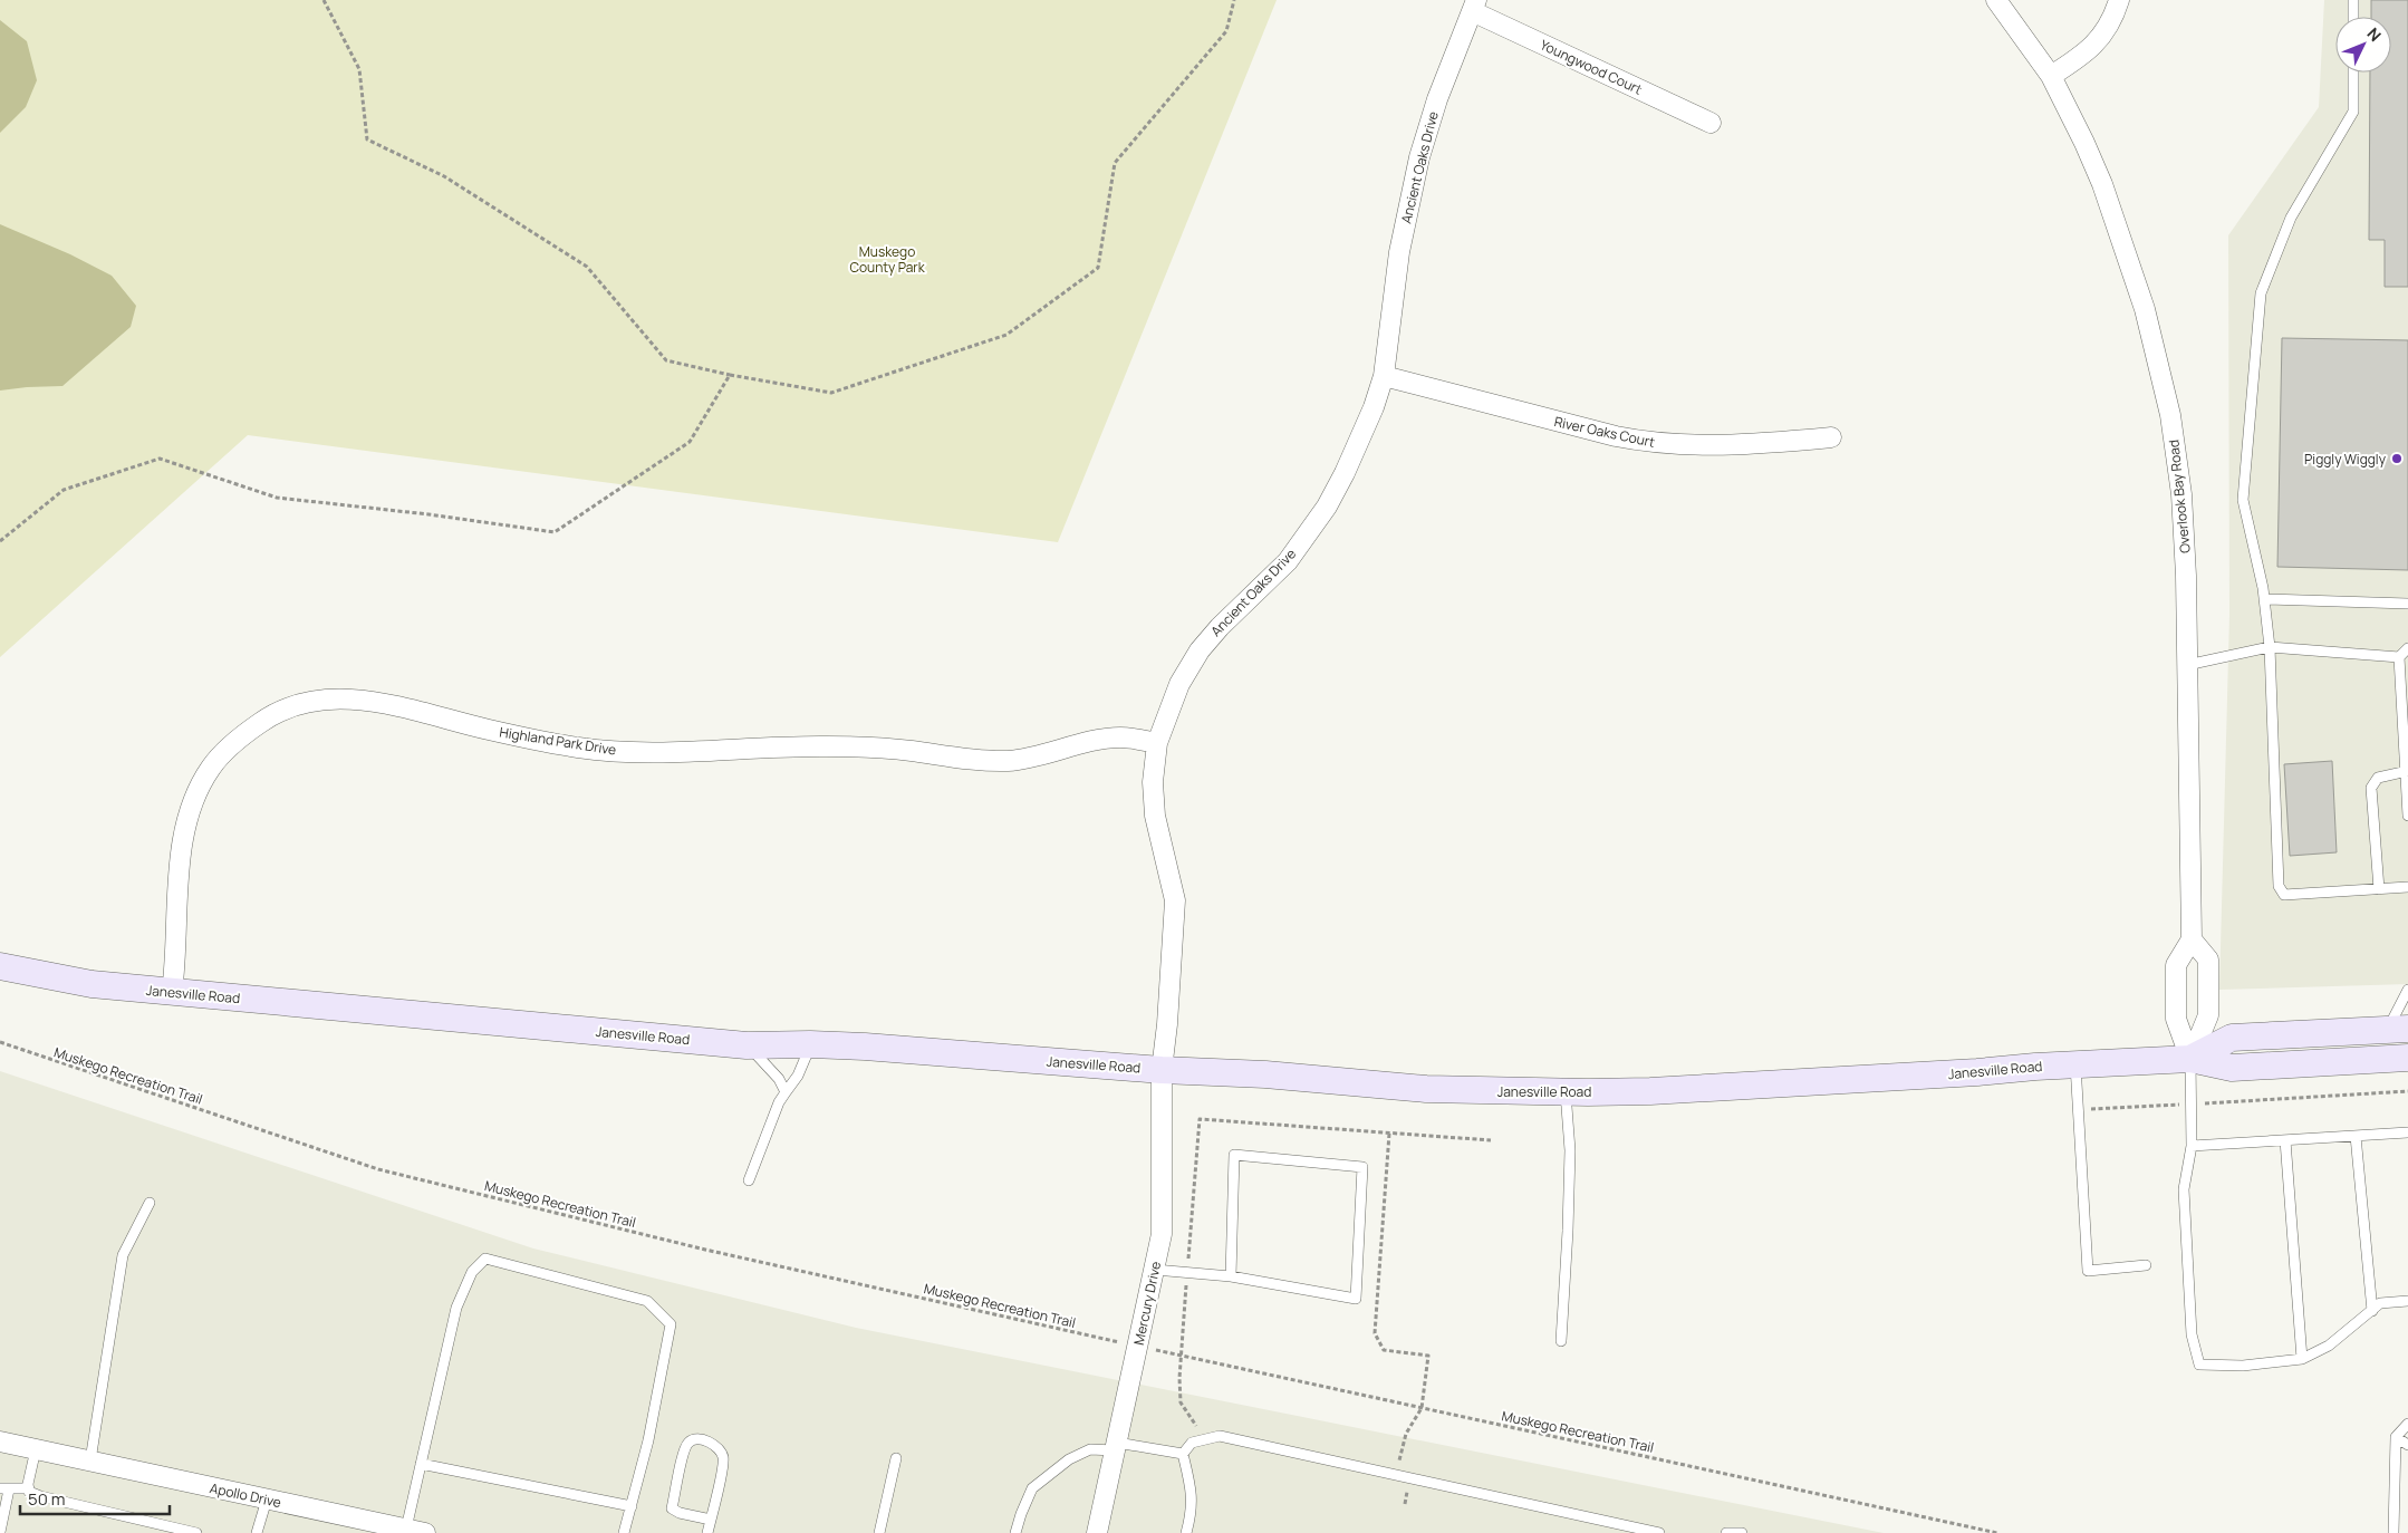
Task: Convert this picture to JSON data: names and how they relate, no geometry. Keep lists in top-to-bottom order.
{
  "streets": {
    "main road": ["Janesville Road"],
    "street": [
      "Youngwood Court",
      "Ancient Oaks Drive",
      "River Oaks Court",
      "Overlook Bay Road",
      "Highland Park Drive",
      "Mercury Drive",
      "Apollo Drive"
    ],
    "path": ["Muskego Recreation Trail"]
  },
  "crossings": [
    ["Youngwood Court", "Ancient Oaks Drive"],
    ["Ancient Oaks Drive", "River Oaks Court"],
    ["Ancient Oaks Drive", "Highland Park Drive"],
    ["Ancient Oaks Drive", "Janesville Road"],
    ["Ancient Oaks Drive", "Mercury Drive"],
    ["Highland Park Drive", "Janesville Road"],
    ["Janesville Road", "Mercury Drive"]
  ],
  "parks": ["Muskego County Park"],
  "places": ["Piggly Wiggly"],
  "scale_bar": "50 m",
  "north": "top right"
}
